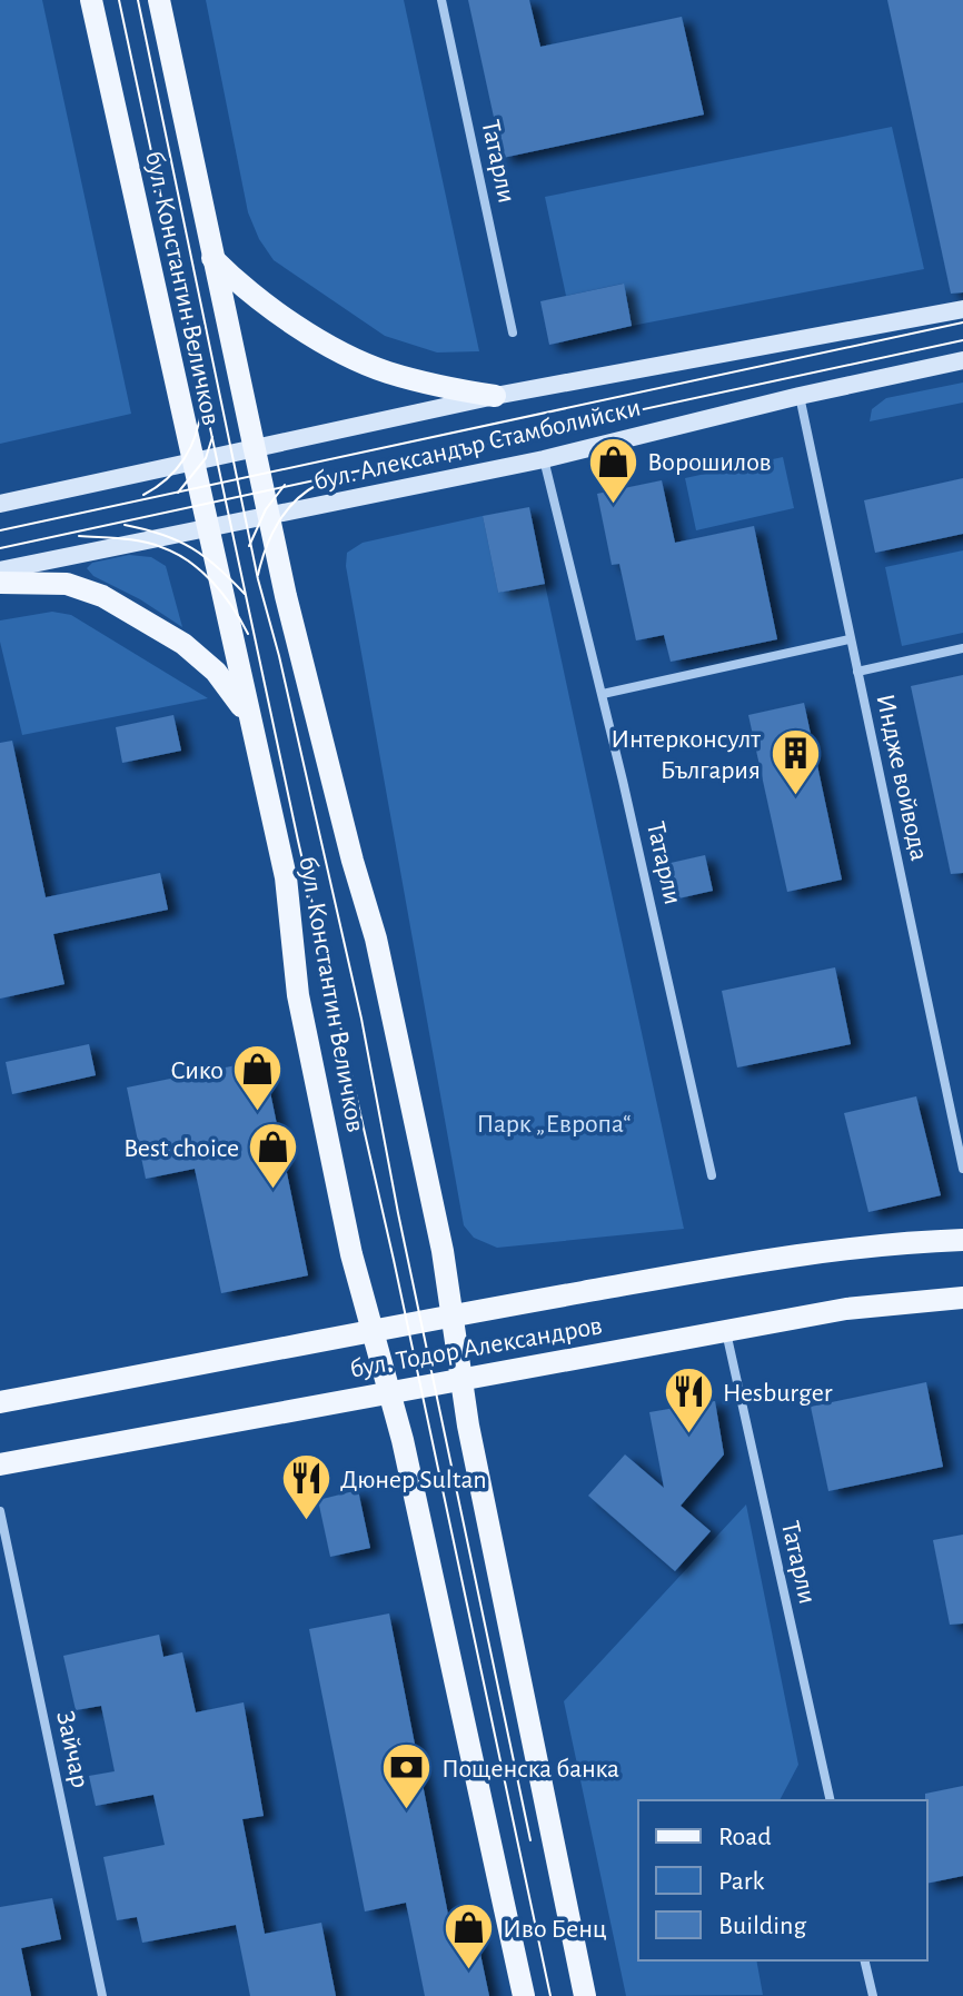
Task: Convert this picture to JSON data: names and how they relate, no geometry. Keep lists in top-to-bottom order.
{
  "streets": {
    "main road": ["бул. Константин Величков", "бул. Тодор Александров"],
    "street": [
      "Татарли",
      "бул. Александър Стамболийски",
      "Индже войвода",
      "Зайчар"
    ]
  },
  "crossings": [
    ["Татарли", "бул. Александър Стамболийски"],
    ["Татарли", "бул. Тодор Александров"],
    ["бул. Константин Величков", "бул. Александър Стамболийски"],
    ["бул. Константин Величков", "бул. Тодор Александров"],
    ["бул. Александър Стамболийски", "Индже войвода"]
  ],
  "parks": ["Парк „Европа“"],
  "places": {
    "shop": [
      "Ворошилов",
      "Сико",
      "Best choice",
      "Иво Бенц"
    ],
    "building": ["Интерконсулт България"],
    "restaurant": ["Hesburger", "Дюнер Sultan"],
    "bank": ["Пощенска банка"]
  },
  "legend": ["Road", "Park", "Building"]
}
